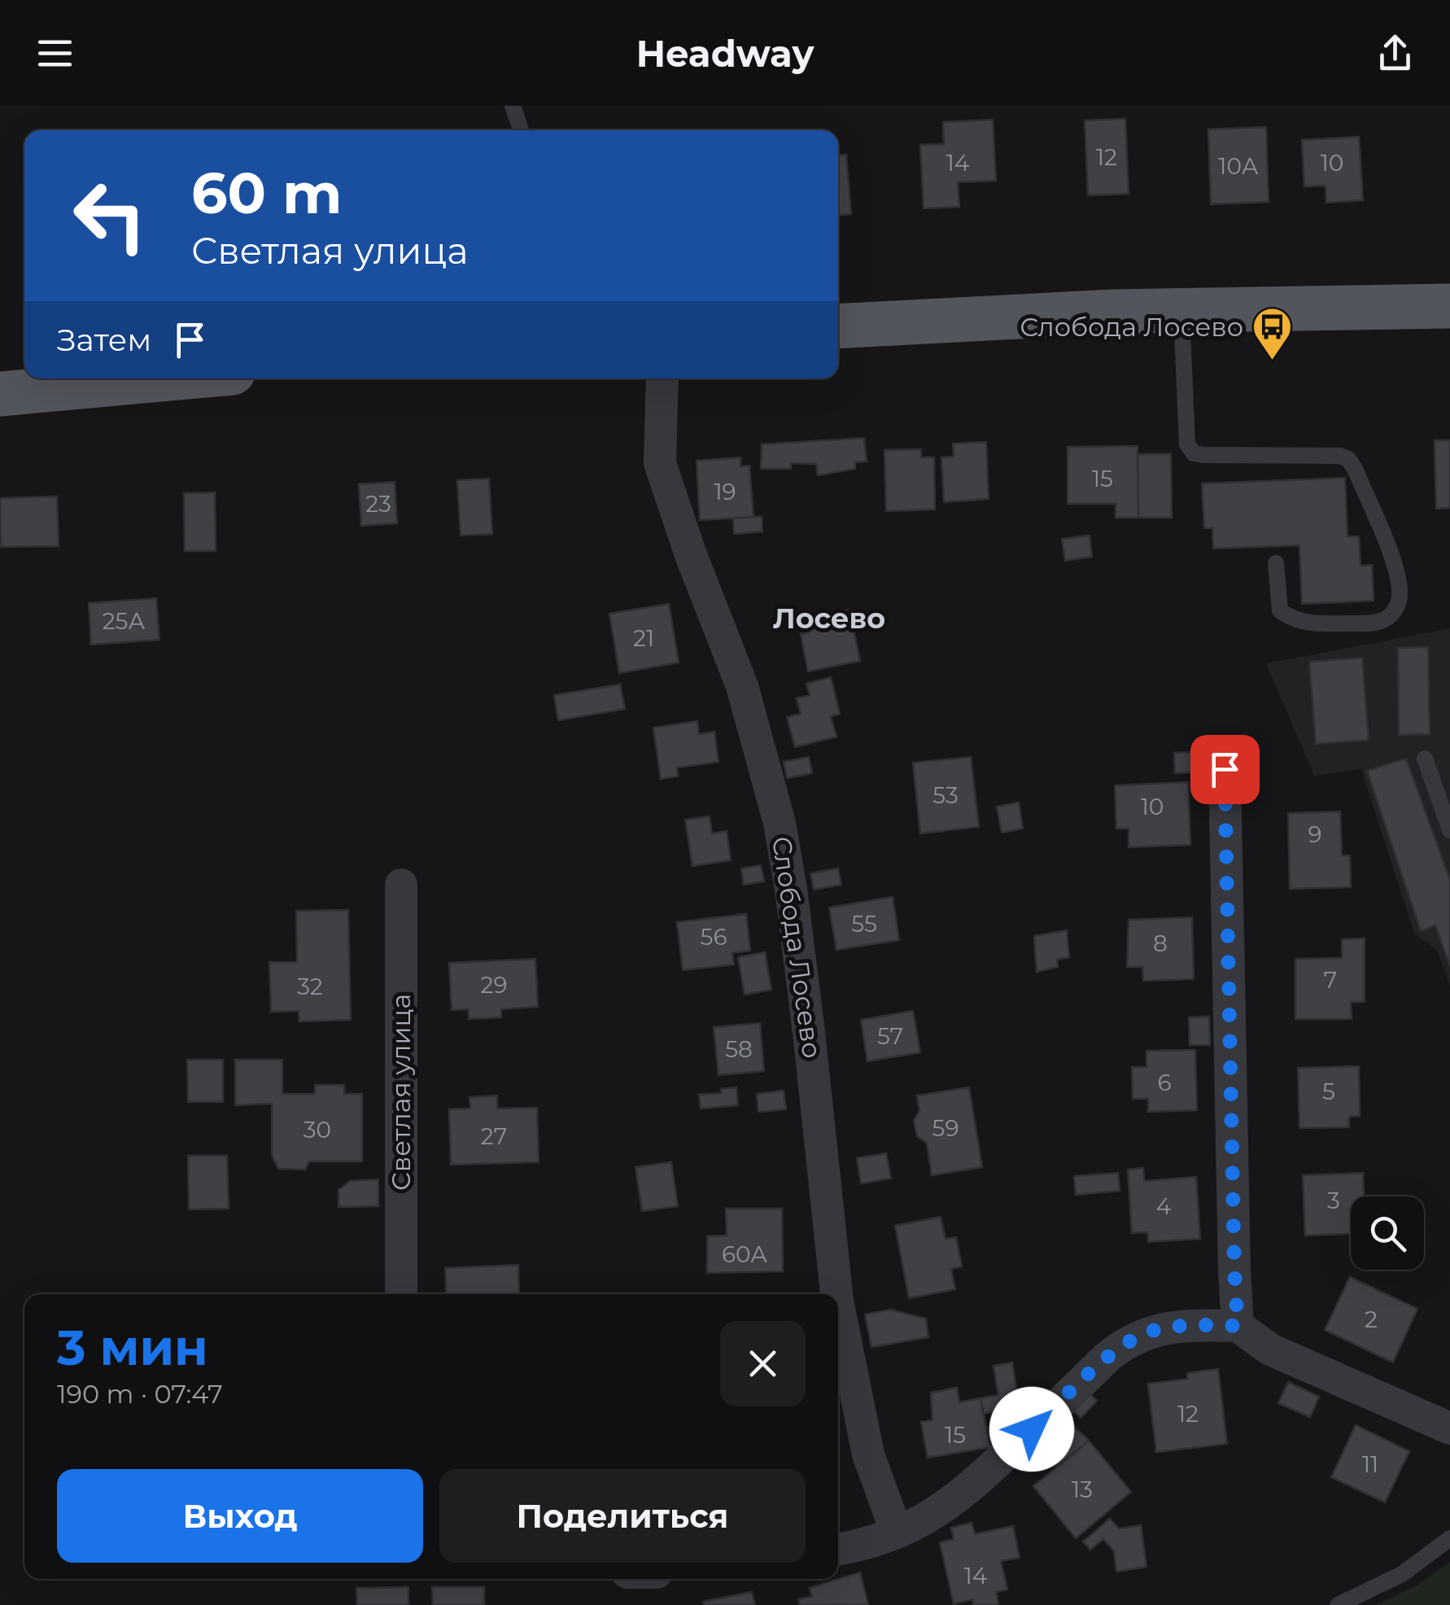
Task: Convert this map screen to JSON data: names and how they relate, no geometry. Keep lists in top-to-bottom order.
{
  "streets": {
    "street": ["Слобода Лосево", "Светлая улица"]
  },
  "districts": ["Лосево"],
  "places": {
    "bus stop": ["Слобода Лосево"]
  },
  "house_numbers": [
    "12",
    "14",
    "10",
    "10А",
    "15",
    "19",
    "23",
    "25А",
    "21",
    "53",
    "10",
    "9",
    "55",
    "56",
    "8",
    "7",
    "29",
    "32",
    "57",
    "58",
    "6",
    "5",
    "59",
    "30",
    "27",
    "3",
    "4",
    "60А",
    "2",
    "12",
    "15",
    "11",
    "13",
    "14"
  ],
  "page": {
    "header": "Headway",
    "turn": ["60 m", "Светлая улица"],
    "then": "Затем",
    "heading": ["3 мин", "190 m · 07:47"],
    "buttons": ["Выход", "Поделиться"]
  }
}
